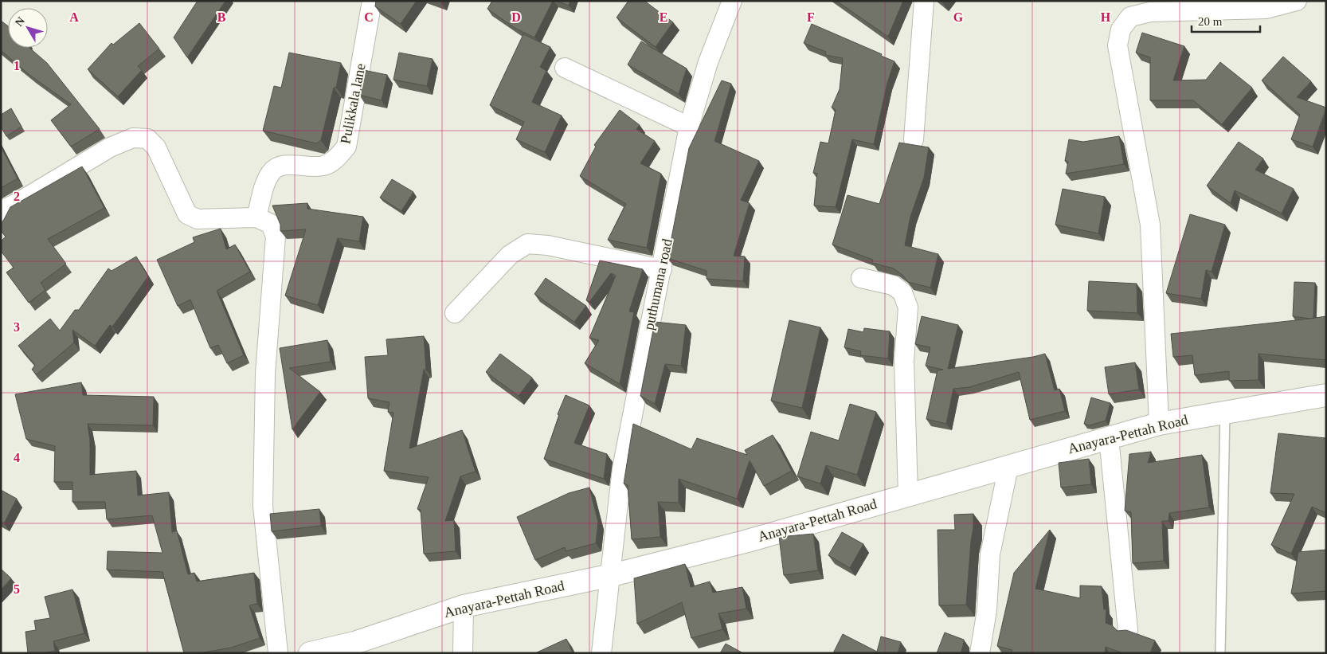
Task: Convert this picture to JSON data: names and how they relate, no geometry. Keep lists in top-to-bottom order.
{
  "streets": {
    "main road": ["Anayara-Pettah Road"],
    "street": ["Pulikkala lane", "puthumana road"]
  },
  "crossings": [
    ["puthumana road", "Anayara-Pettah Road"]
  ],
  "scale_bar": "20 m",
  "north": "top left",
  "grid": {
    "columns": [
      "A",
      "B",
      "C",
      "D",
      "E",
      "F",
      "G",
      "H"
    ],
    "rows": [
      "1",
      "2",
      "3",
      "4",
      "5"
    ]
  }
}
